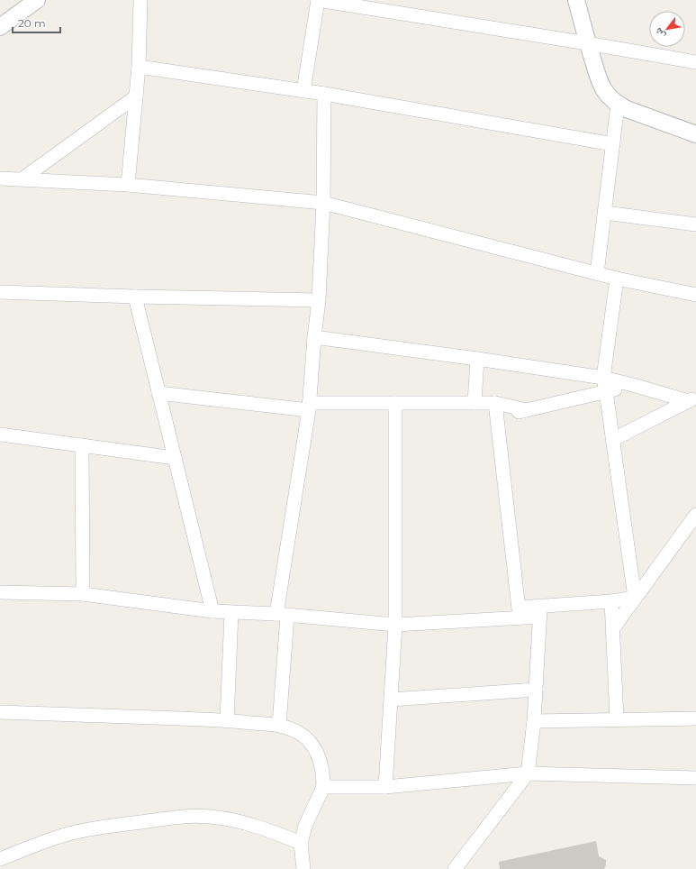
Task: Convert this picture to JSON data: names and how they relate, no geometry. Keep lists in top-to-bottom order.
{
  "scale_bar": "20 m",
  "north": "bottom left"
}
